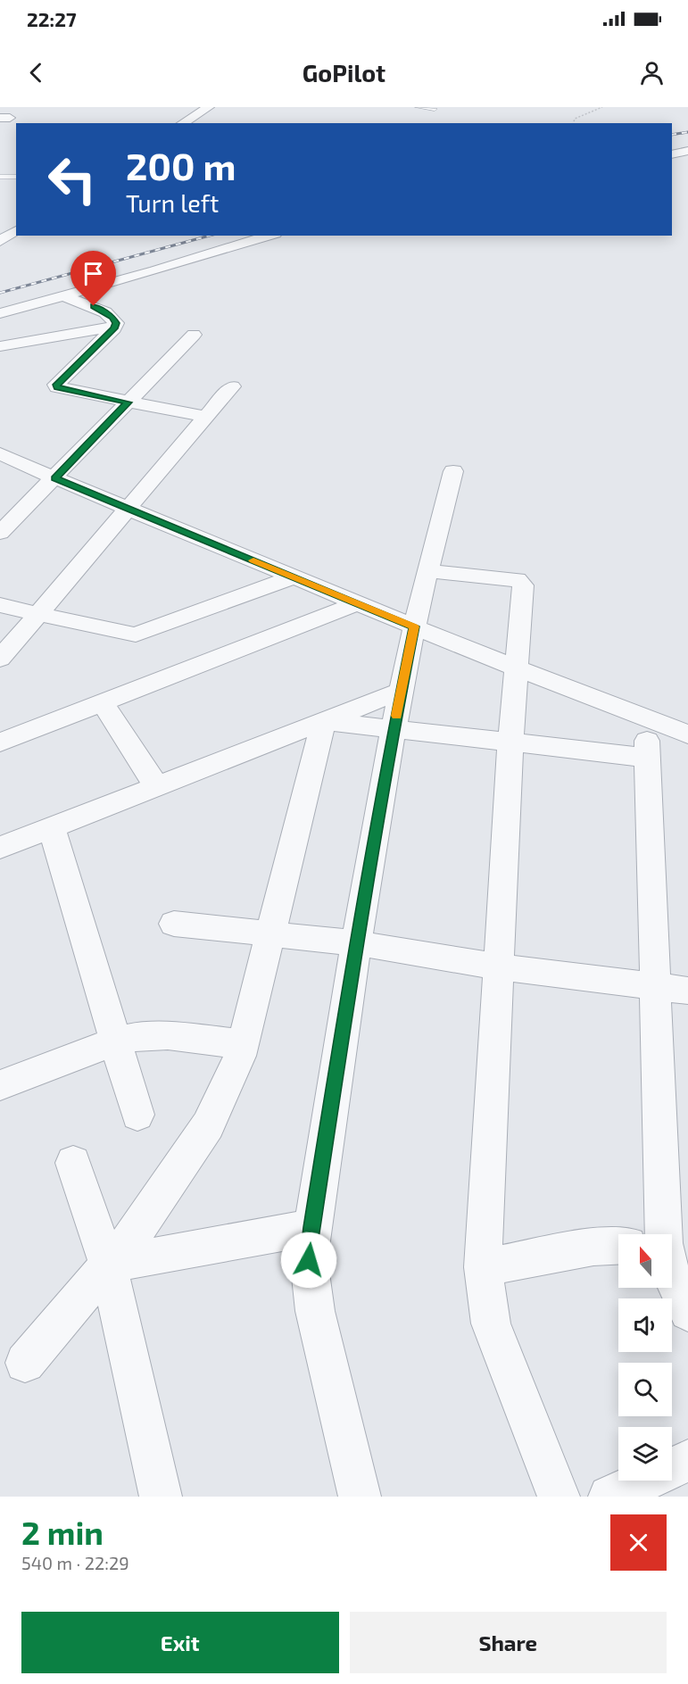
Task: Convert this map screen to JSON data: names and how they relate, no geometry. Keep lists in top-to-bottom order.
{
  "north": "top",
  "page": {
    "status": "22:27",
    "header": "GoPilot",
    "turn": ["200 m", "Turn left"],
    "heading": ["2 min", "540 m · 22:29"],
    "buttons": ["Exit", "Share"]
  }
}
